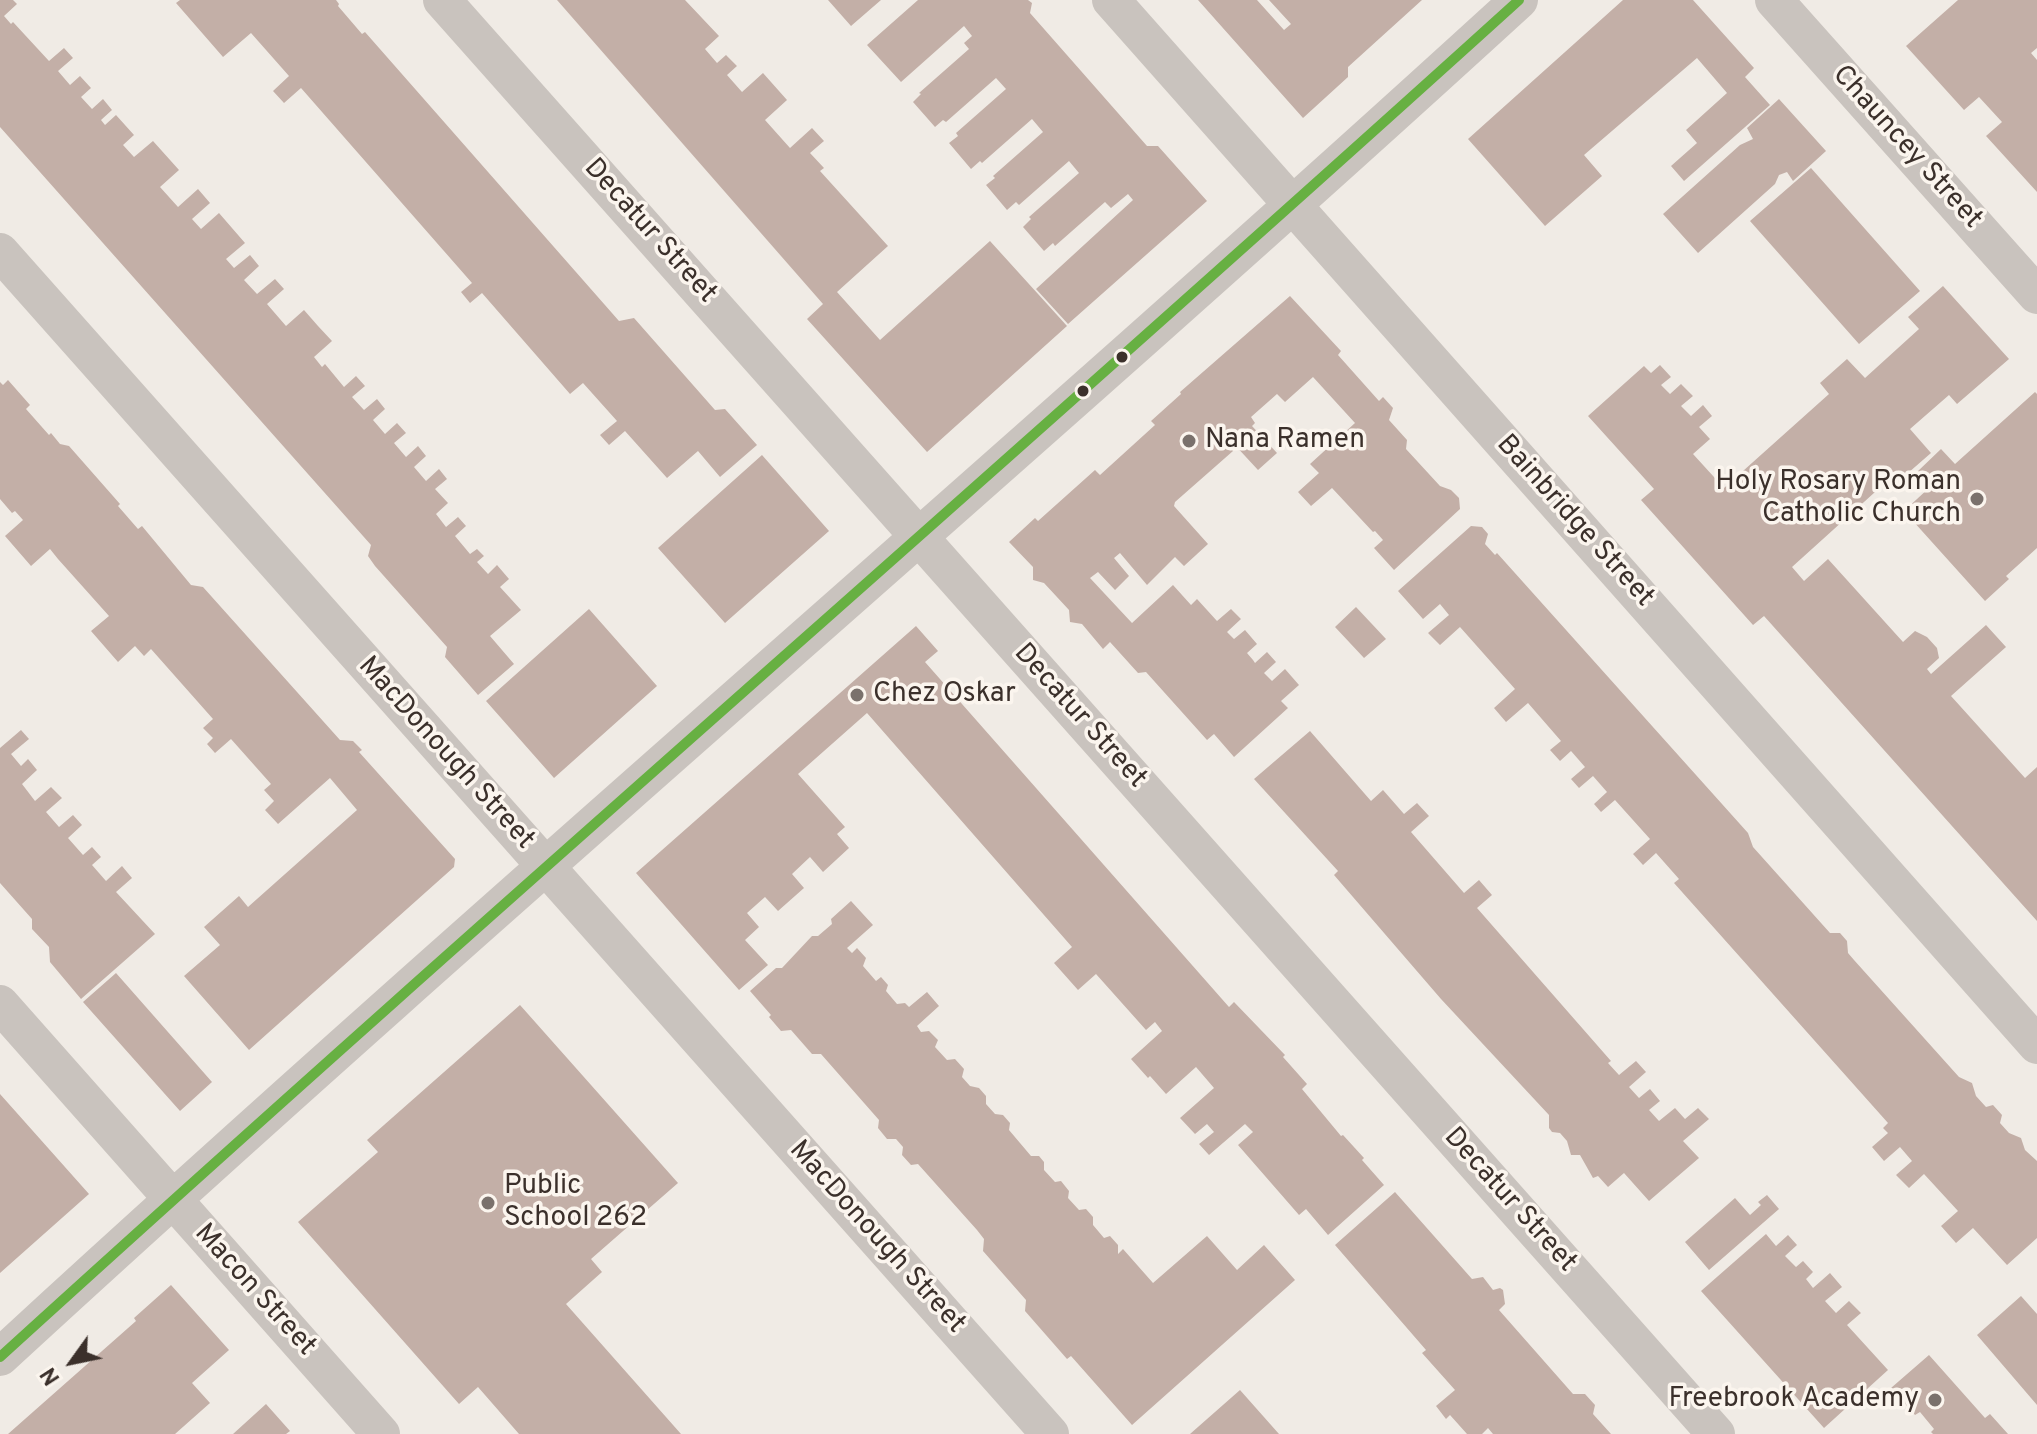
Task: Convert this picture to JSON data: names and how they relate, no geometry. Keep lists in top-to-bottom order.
{
  "streets": {
    "street": [
      "Chauncey Street",
      "Decatur Street",
      "Bainbridge Street",
      "MacDonough Street",
      "Macon Street"
    ]
  },
  "places": [
    "Nana Ramen",
    "Holy Rosary Roman Catholic Church",
    "Chez Oskar",
    "Public School 262",
    "Freebrook Academy"
  ],
  "north": "bottom left"
}
